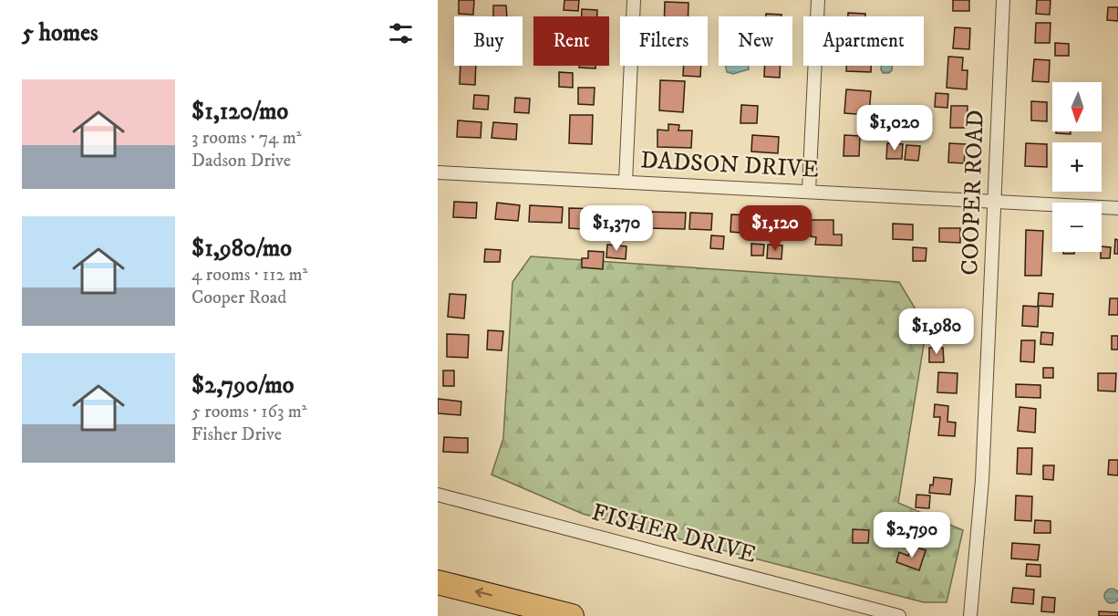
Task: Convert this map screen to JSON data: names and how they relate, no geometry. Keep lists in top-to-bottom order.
{
  "streets": {
    "street": ["DADSON DRIVE", "COOPER ROAD", "FISHER DRIVE"]
  },
  "crossings": [
    ["DADSON DRIVE", "COOPER ROAD"]
  ],
  "north": "bottom",
  "page": {
    "heading": "5 homes",
    "chip": [
      "Buy",
      "Rent",
      "Filters",
      "New",
      "Apartment"
    ],
    "list": [
      {
        "name": "$1,120/mo",
        "note": "3 rooms · 74 m² · Dadson Drive"
      },
      {
        "name": "$1,980/mo",
        "note": "4 rooms · 112 m² · Cooper Road"
      },
      {
        "name": "$2,790/mo",
        "note": "5 rooms · 163 m² · Fisher Drive"
      }
    ],
    "map_buttons": ["+", "−"],
    "price": [
      "$1,020",
      "$1,370",
      "$1,120",
      "$1,980",
      "$2,790"
    ]
  }
}
